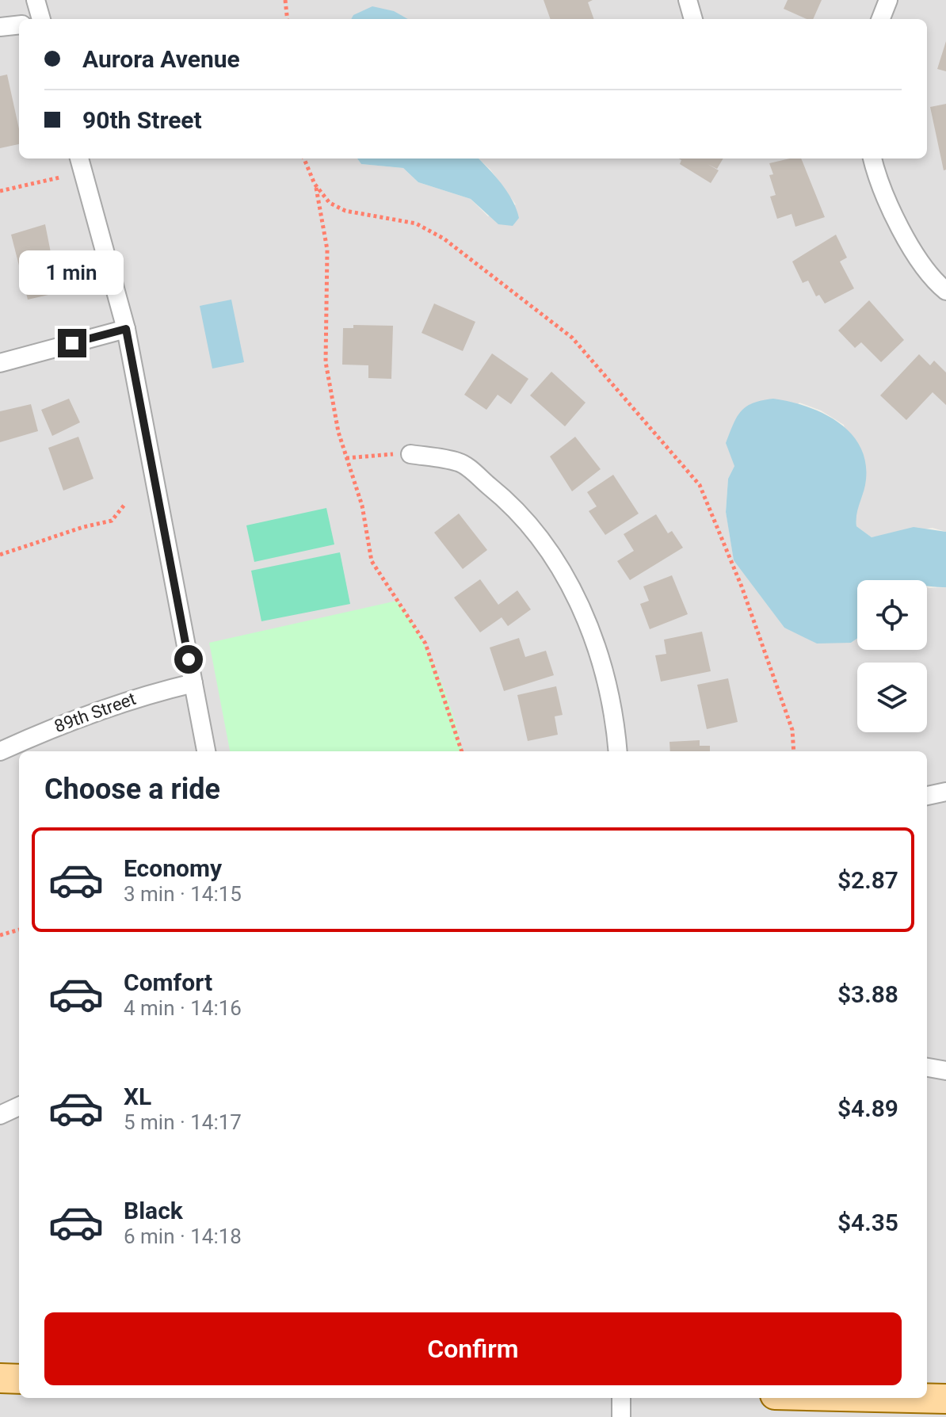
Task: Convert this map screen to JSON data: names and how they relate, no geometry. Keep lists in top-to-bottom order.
{
  "streets": {
    "street": ["89th Street"]
  },
  "page": {
    "banner": ["Aurora Avenue", "90th Street"],
    "bubble": "1 min",
    "heading": "Choose a ride",
    "list": [
      {
        "name": "Economy",
        "note": "3 min · 14:15",
        "value": "$2.87"
      },
      {
        "name": "Comfort",
        "note": "4 min · 14:16",
        "value": "$3.88"
      },
      {
        "name": "XL",
        "note": "5 min · 14:17",
        "value": "$4.89"
      },
      {
        "name": "Black",
        "note": "6 min · 14:18",
        "value": "$4.35"
      }
    ],
    "buttons": "Confirm"
  }
}
